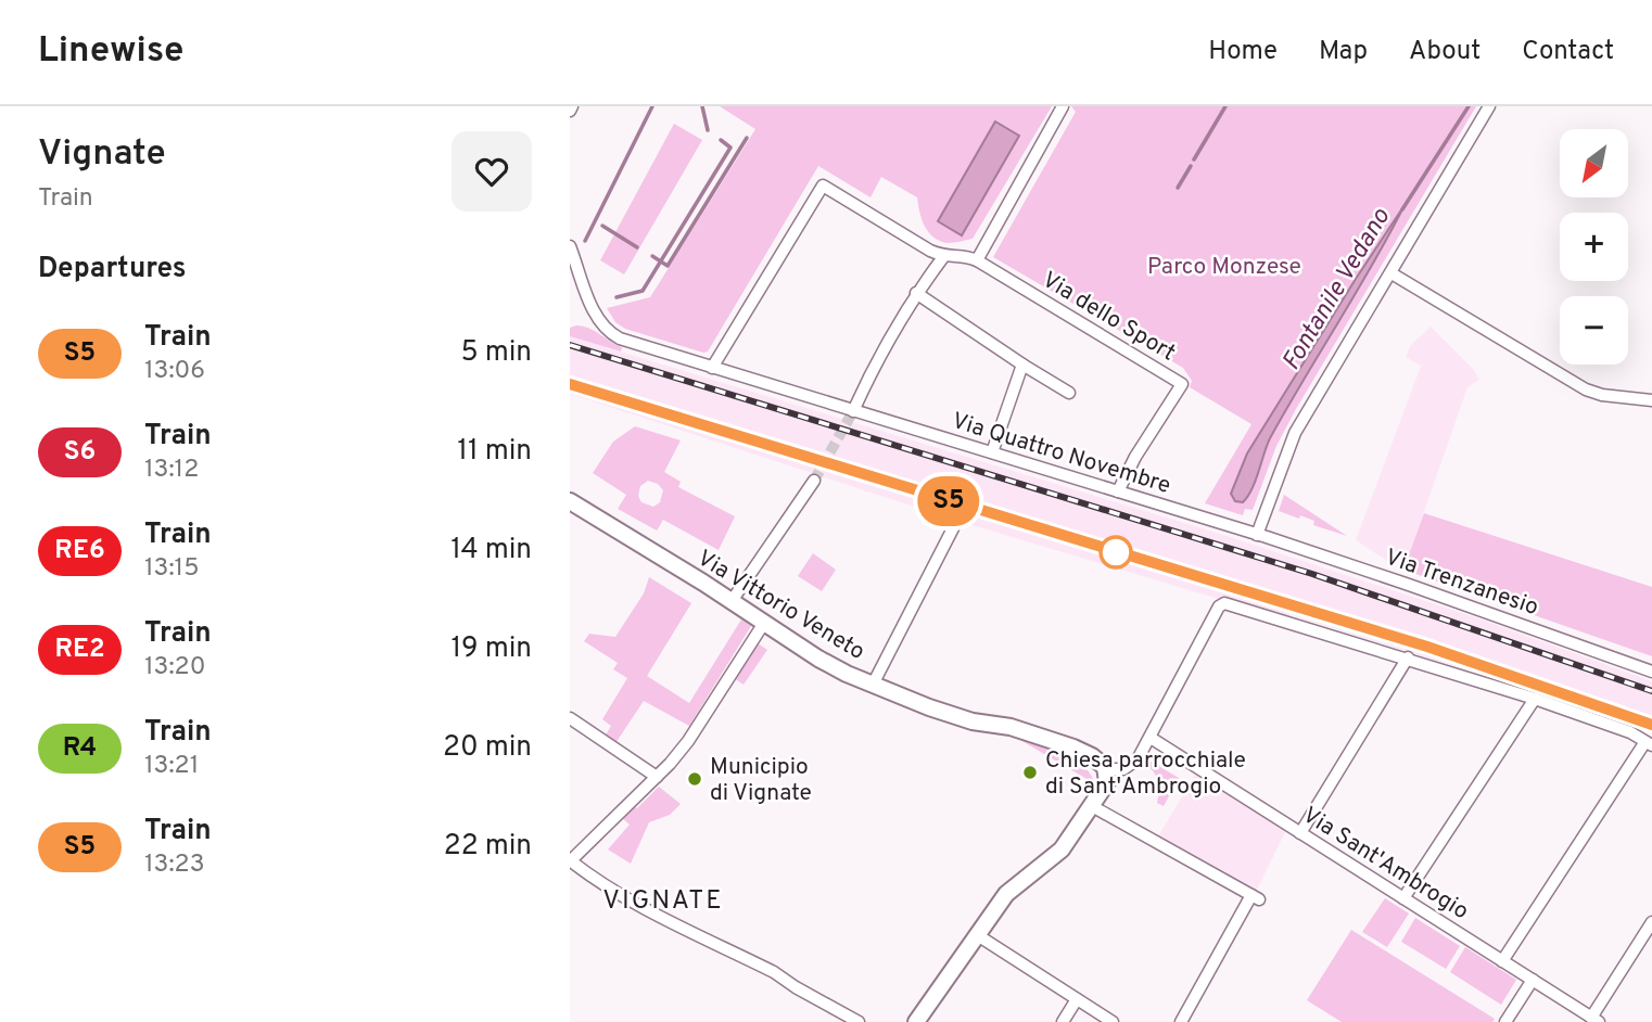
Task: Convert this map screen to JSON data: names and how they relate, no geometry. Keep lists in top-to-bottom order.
{
  "streets": {
    "street": [
      "Via dello Sport",
      "Via Quattro Novembre",
      "Via Trenzanesio",
      "Via Vittorio Veneto",
      "Via Sant'Ambrogio"
    ]
  },
  "crossings": [
    ["Via dello Sport", "Via Quattro Novembre"],
    ["Via Quattro Novembre", "Via Trenzanesio"]
  ],
  "districts": ["VIGNATE"],
  "water": ["Fontanile Vedano"],
  "parks": ["Parco Monzese"],
  "places": ["Chiesa parrocchiale di Sant'Ambrogio", "Municipio di Vignate"],
  "north": "bottom left",
  "page": {
    "header": "Linewise",
    "nav": [
      "Home",
      "Map",
      "About",
      "Contact"
    ],
    "heading": [
      ["Vignate", "Train"],
      "Departures"
    ],
    "on_map": "S5",
    "map_buttons": ["+", "−"],
    "list": [
      {
        "mark": "S5",
        "name": "Train",
        "note": "13:06",
        "value": "5 min"
      },
      {
        "mark": "S6",
        "name": "Train",
        "note": "13:12",
        "value": "11 min"
      },
      {
        "mark": "RE6",
        "name": "Train",
        "note": "13:15",
        "value": "14 min"
      },
      {
        "mark": "RE2",
        "name": "Train",
        "note": "13:20",
        "value": "19 min"
      },
      {
        "mark": "R4",
        "name": "Train",
        "note": "13:21",
        "value": "20 min"
      },
      {
        "mark": "S5",
        "name": "Train",
        "note": "13:23",
        "value": "22 min"
      }
    ]
  }
}
